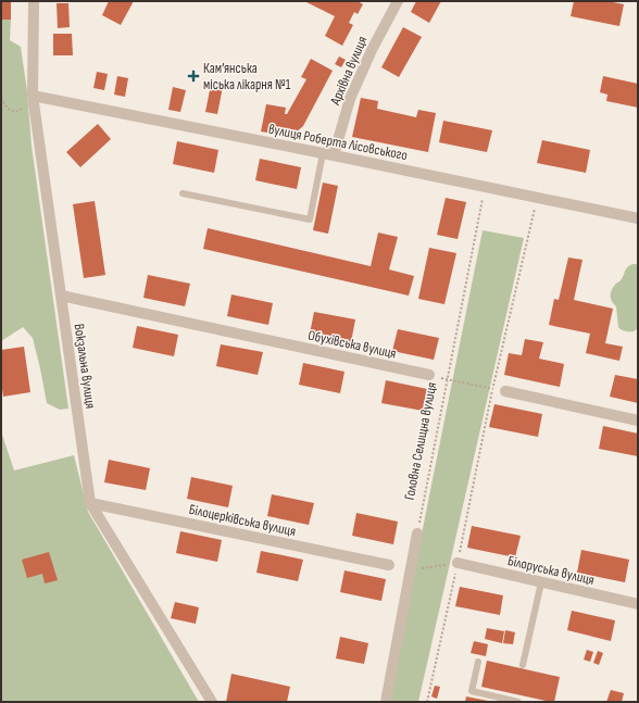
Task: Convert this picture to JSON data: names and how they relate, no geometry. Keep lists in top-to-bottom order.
{
  "streets": {
    "street": [
      "Архівна вулиця",
      "вулиця Роберта Лісовського",
      "Обухівська вулиця",
      "Вокзальна вулиця",
      "Білоцерківська вулиця",
      "Білоруська вулиця"
    ],
    "path": ["Головна Селищна вулиця"]
  },
  "crossings": [
    ["Архівна вулиця", "вулиця Роберта Лісовського"],
    ["вулиця Роберта Лісовського", "Вокзальна вулиця"],
    ["вулиця Роберта Лісовського", "Головна Селищна вулиця"],
    ["Обухівська вулиця", "Вокзальна вулиця"],
    ["Вокзальна вулиця", "Білоцерківська вулиця"]
  ],
  "places": {
    "health": ["Кам’янська міська лікарня №1"]
  }
}
